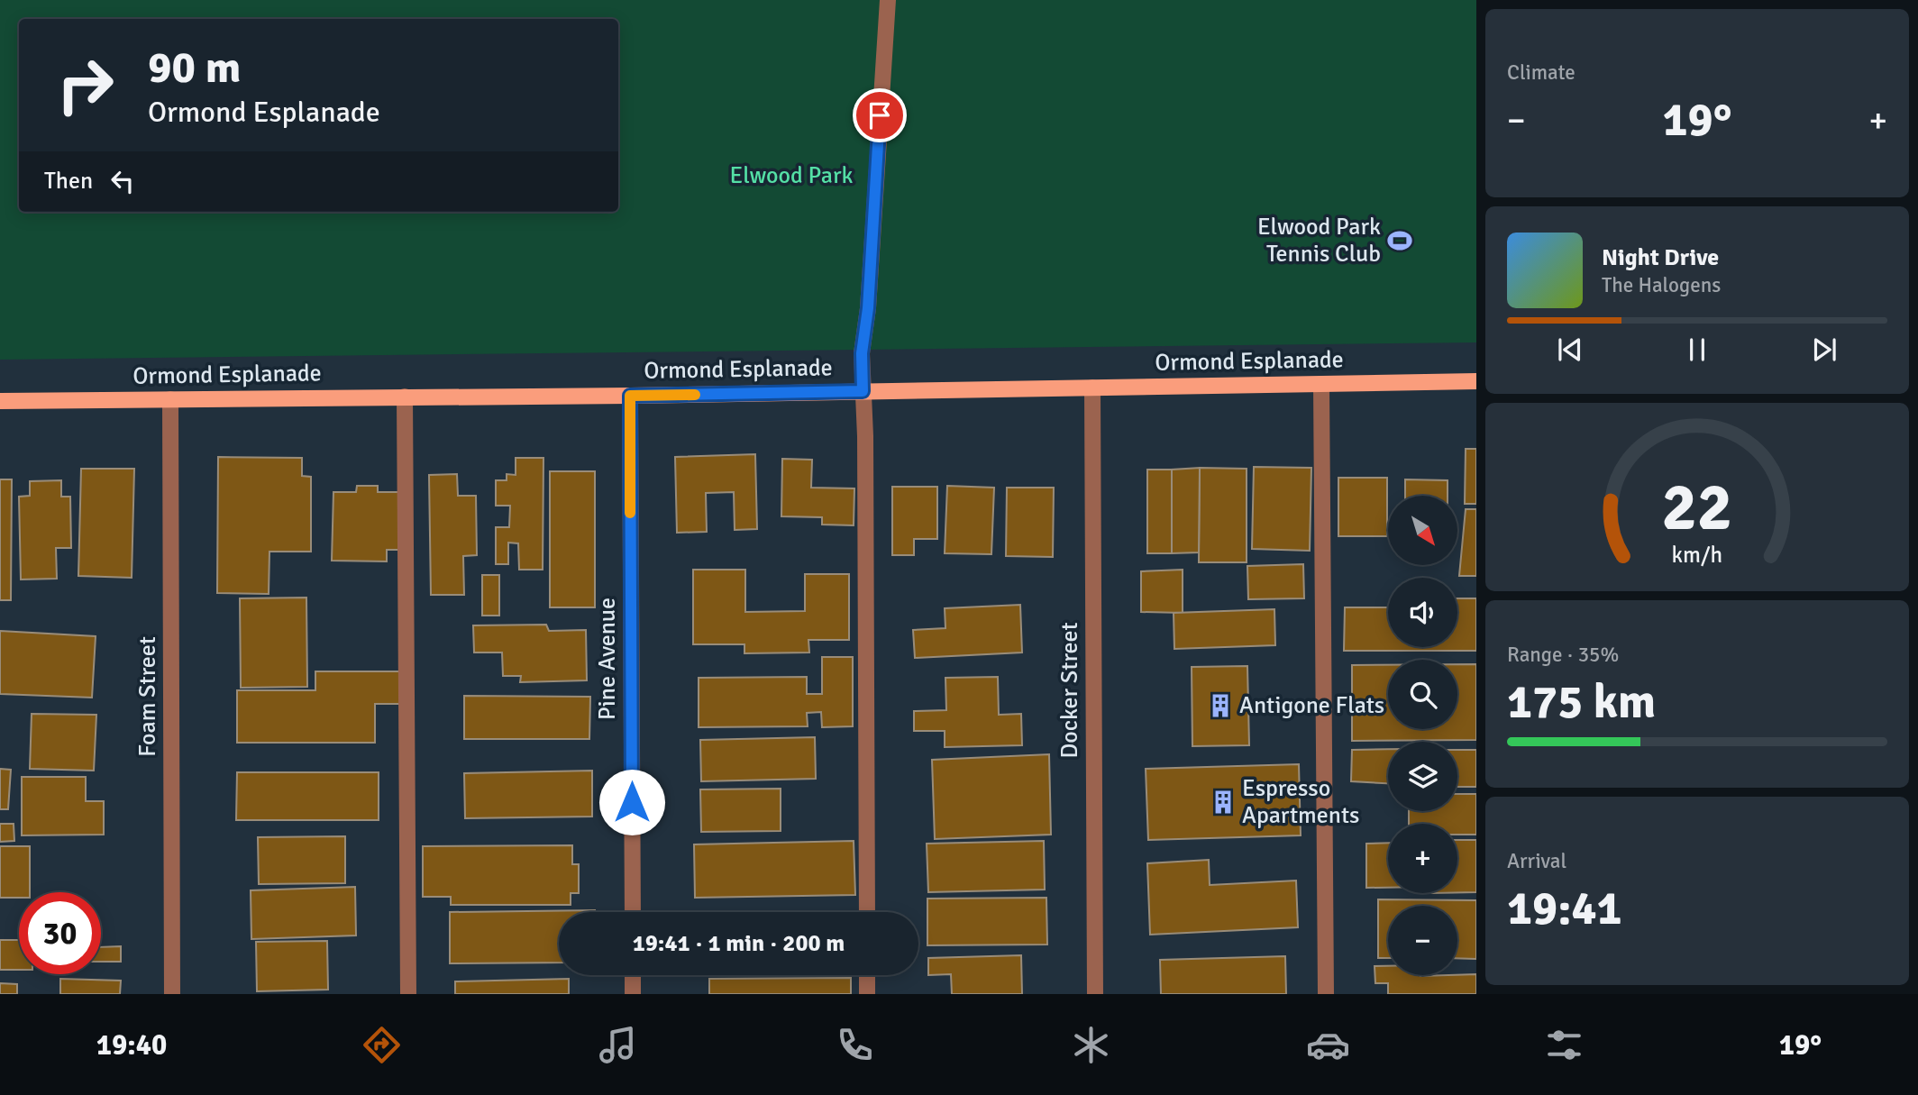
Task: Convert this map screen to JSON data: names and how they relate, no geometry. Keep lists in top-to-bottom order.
{
  "streets": {
    "main road": ["Ormond Esplanade"],
    "street": ["Pine Avenue", "Docker Street", "Foam Street"]
  },
  "crossings": [
    ["Ormond Esplanade", "Pine Avenue"],
    ["Ormond Esplanade", "Docker Street"],
    ["Ormond Esplanade", "Foam Street"]
  ],
  "parks": ["Elwood Park"],
  "places": {
    "sports": ["Elwood Park Tennis Club"],
    "building": ["Antigone Flats", "Espresso Apartments"]
  },
  "north": "bottom right",
  "page": {
    "tile": [
      "Climate",
      ["Range · 35%", "175 km"],
      ["Arrival", "19:41"]
    ],
    "turn": ["90 m", "Ormond Esplanade"],
    "heat": ["−", "19°", "+"],
    "then": "Then",
    "song": ["Night Drive", "The Halogens"],
    "map_buttons": ["+", "−"],
    "limit": "30",
    "trip": "19:41 · 1 min · 200 m",
    "tabs": ["19:40", "19°"],
    "gauge": ["22", "km/h"]
  }
}
